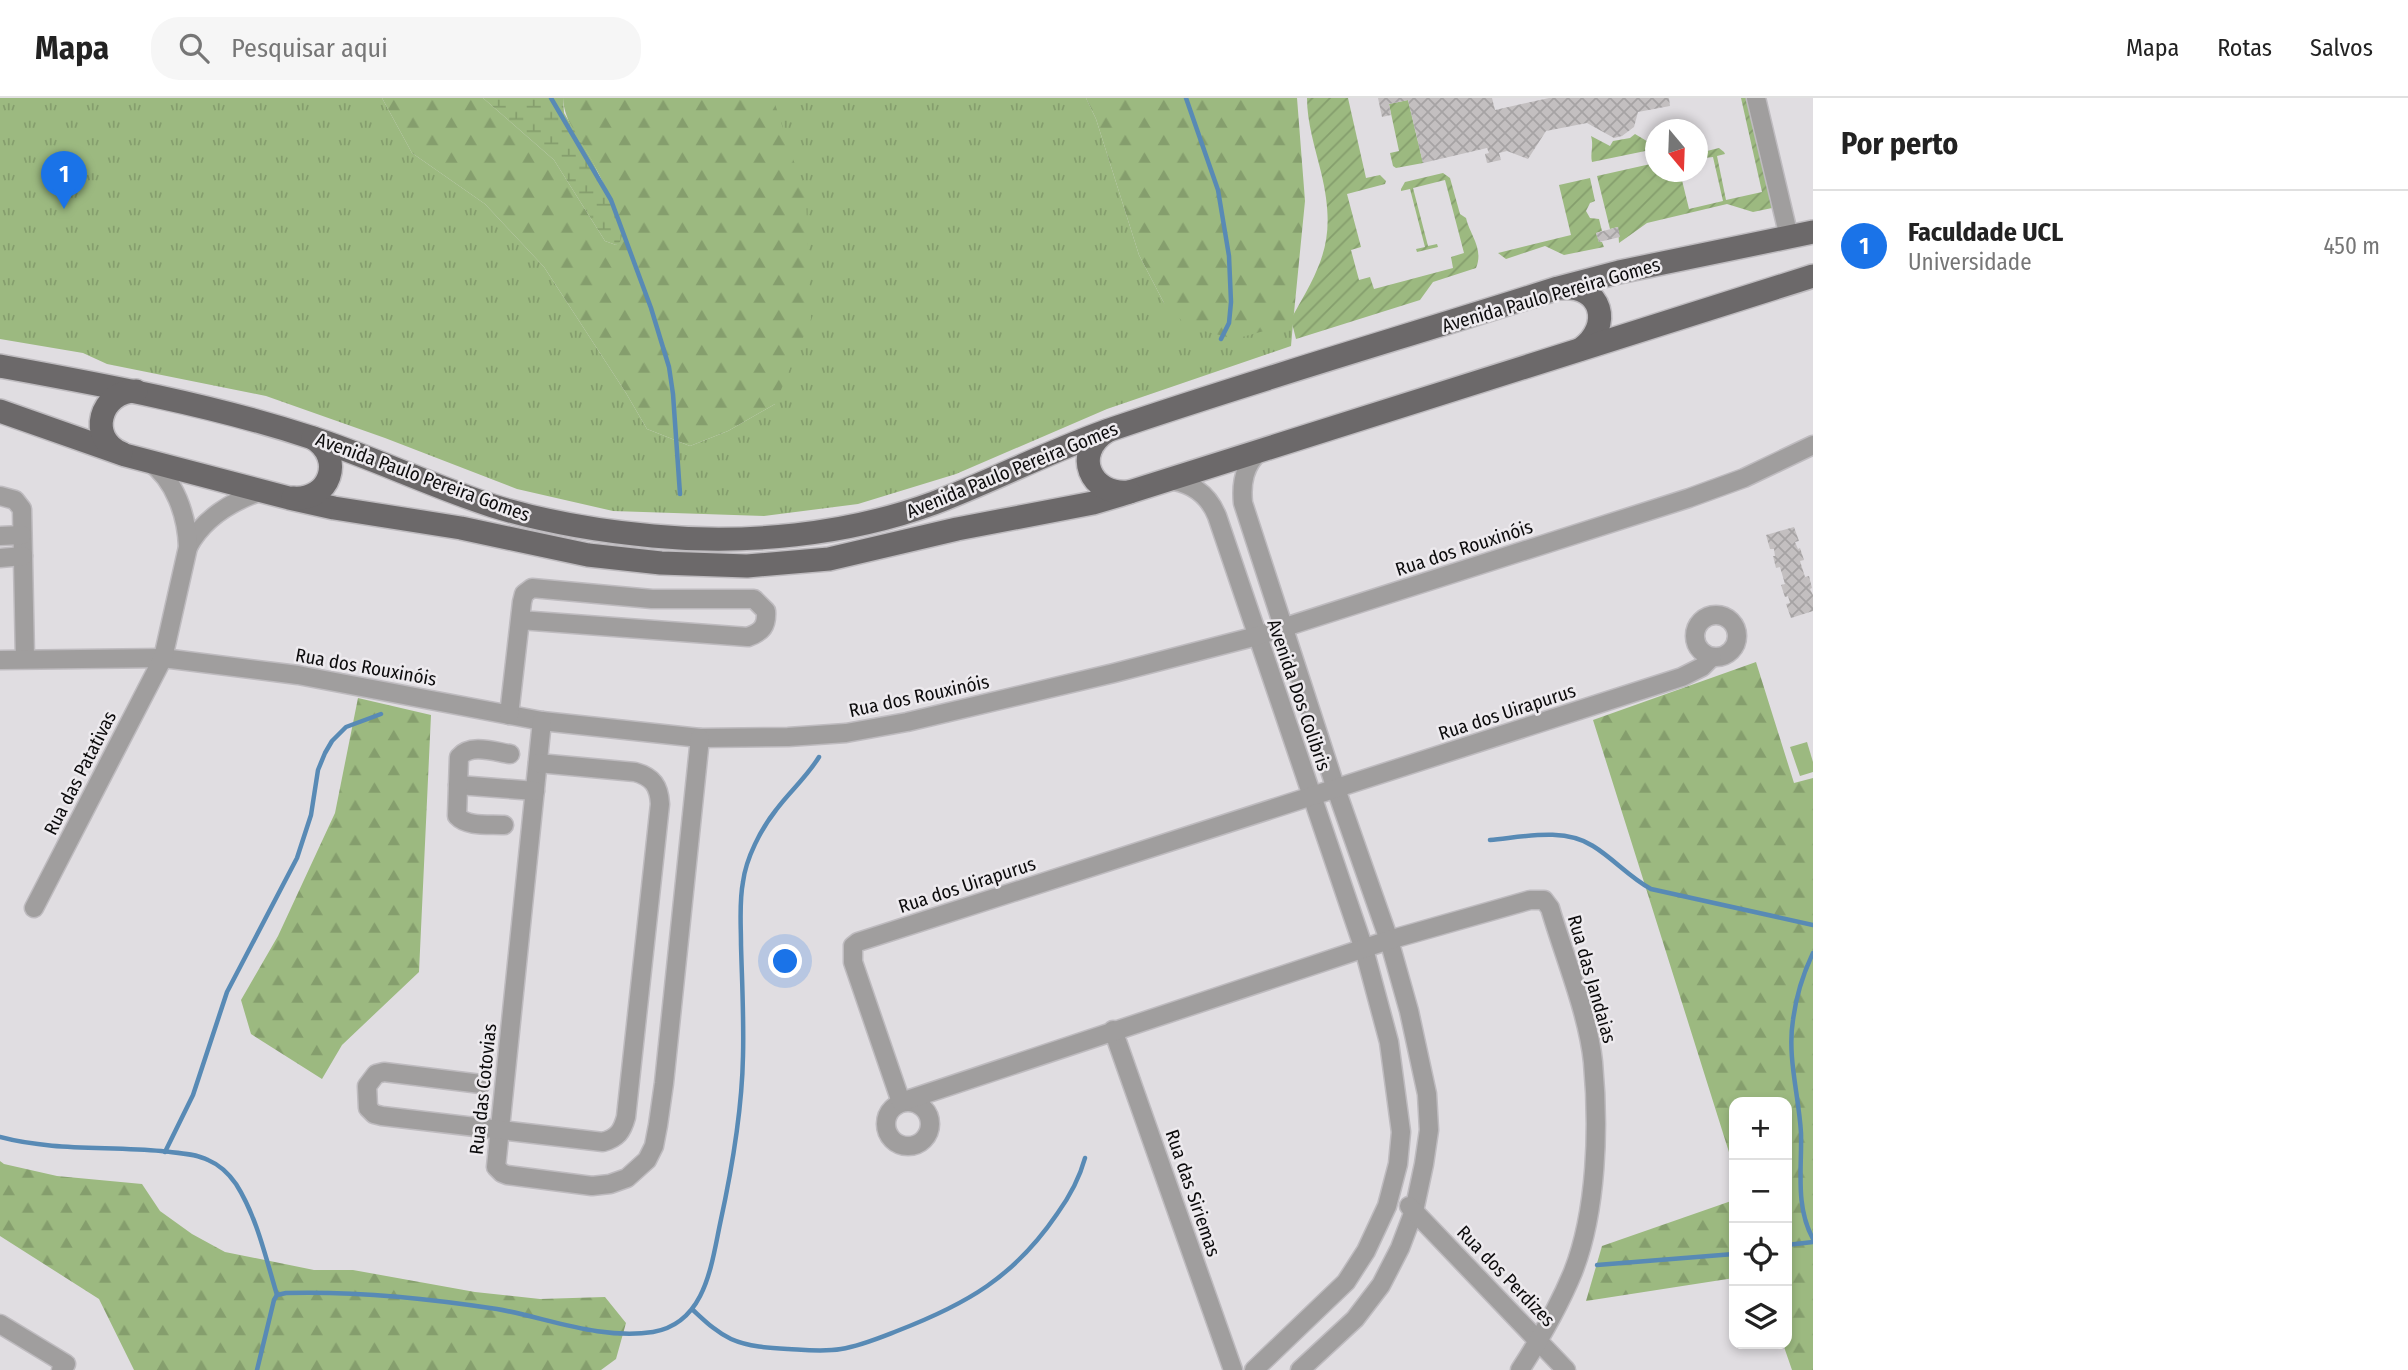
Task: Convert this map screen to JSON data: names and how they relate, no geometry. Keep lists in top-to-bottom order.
{
  "streets": {
    "main road": ["Avenida Paulo Pereira Gomes"],
    "street": [
      "Rua dos Rouxinóis",
      "Avenida Dos Colibris",
      "Rua dos Uirapurus",
      "Rua das Patativas",
      "Rua das Jandaias",
      "Rua das Cotovias",
      "Rua das Siriemas",
      "Rua dos Perdizes"
    ]
  },
  "crossings": [
    ["Avenida Paulo Pereira Gomes", "Avenida Dos Colibris"],
    ["Rua dos Rouxinóis", "Avenida Dos Colibris"],
    ["Rua dos Rouxinóis", "Rua das Patativas"],
    ["Rua dos Rouxinóis", "Rua das Cotovias"],
    ["Avenida Dos Colibris", "Rua dos Uirapurus"],
    ["Avenida Dos Colibris", "Rua das Jandaias"],
    ["Avenida Dos Colibris", "Rua dos Perdizes"],
    ["Rua dos Uirapurus", "Rua das Jandaias"],
    ["Rua dos Uirapurus", "Rua das Siriemas"],
    ["Rua das Jandaias", "Rua dos Perdizes"]
  ],
  "north": "bottom",
  "page": {
    "header": "Mapa",
    "search": "Pesquisar aqui",
    "nav": ["Mapa", "Rotas", "Salvos"],
    "heading": "Por perto",
    "pins": "1",
    "list": [
      {
        "mark": "1",
        "name": "Faculdade UCL",
        "note": "Universidade",
        "value": "450 m"
      }
    ],
    "map_buttons": ["+", "−"]
  }
}
